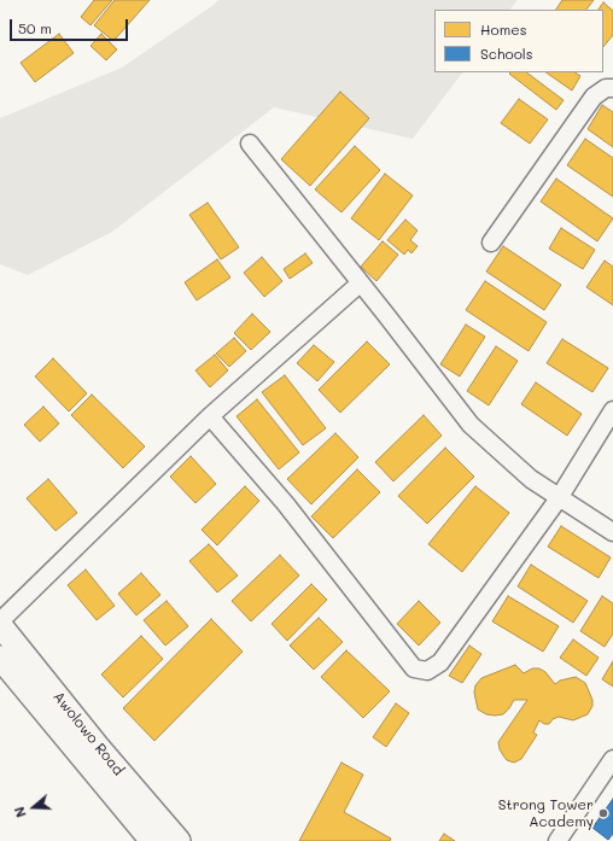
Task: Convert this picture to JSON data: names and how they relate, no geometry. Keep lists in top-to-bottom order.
{
  "streets": {
    "main road": ["Awolowo Road"]
  },
  "places": ["Strong Tower Academy"],
  "legend": ["Homes", "Schools"],
  "scale_bar": "50 m",
  "north": "left"
}
